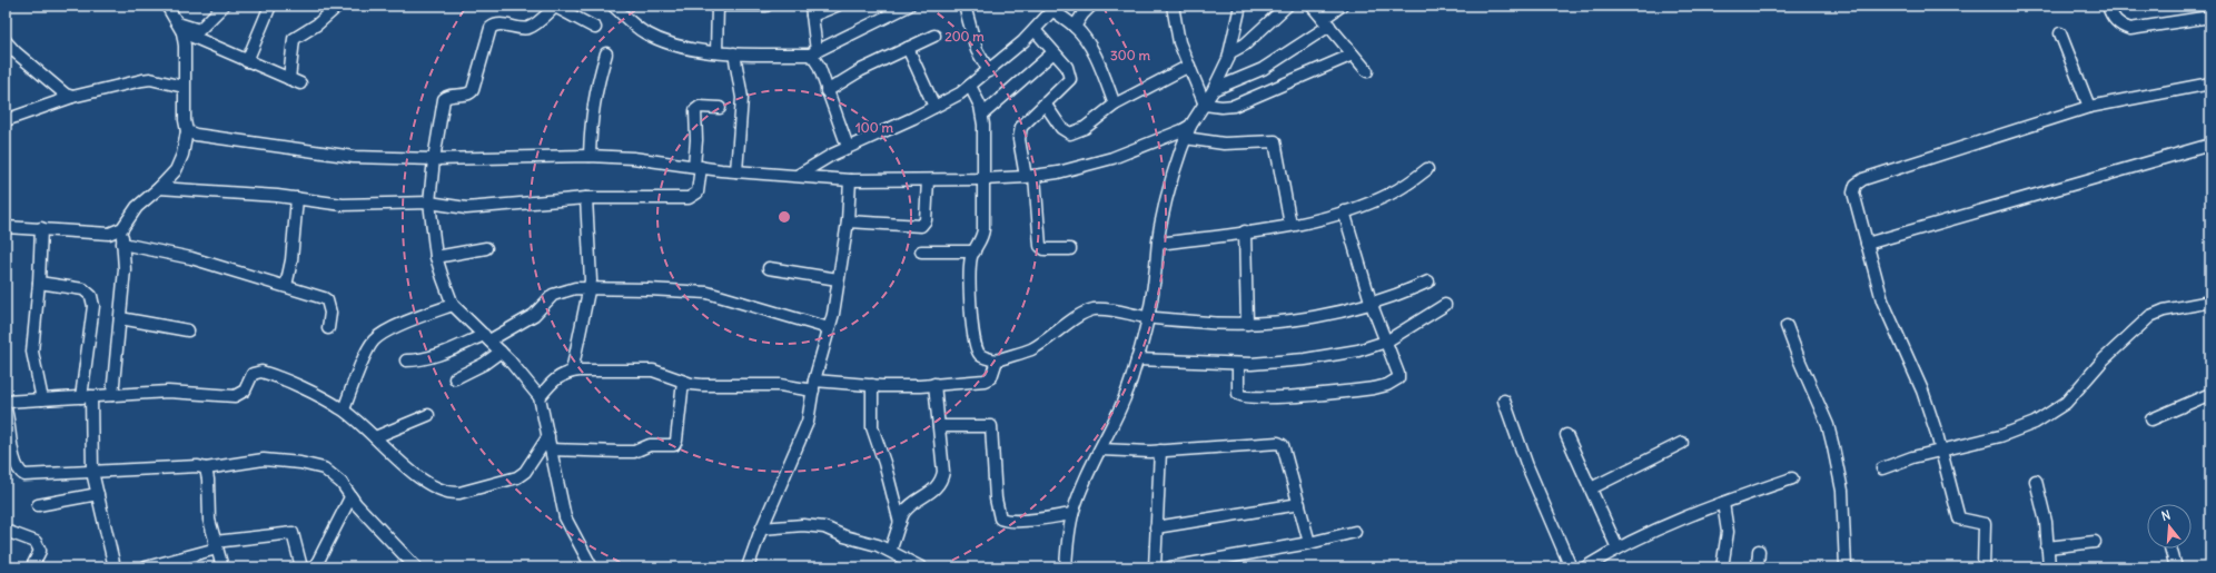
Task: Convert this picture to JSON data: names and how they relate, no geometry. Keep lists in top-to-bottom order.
{
  "north": "top",
  "rings": ["200 m", "300 m", "100 m"]
}
